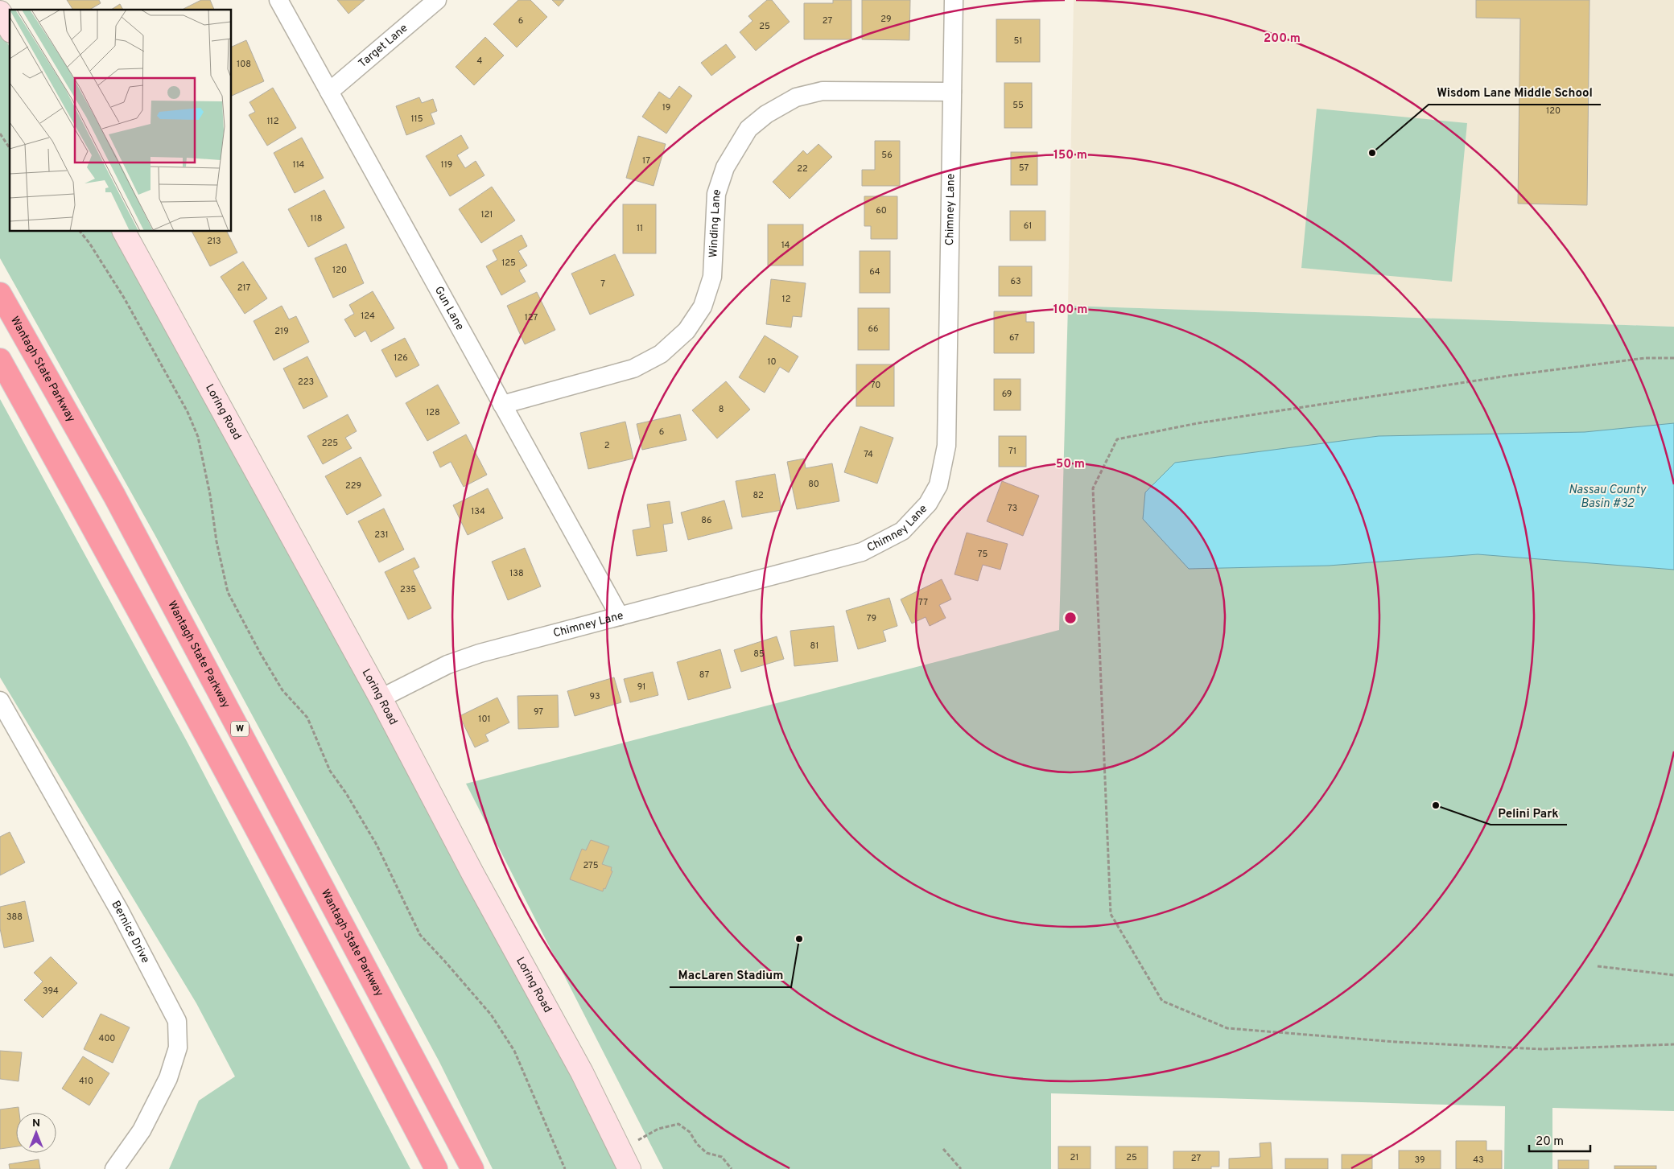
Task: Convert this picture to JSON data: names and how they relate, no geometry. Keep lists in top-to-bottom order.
{
  "streets": {
    "highway": ["Wantagh State Parkway", "W"],
    "street": [
      "Target Lane",
      "Chimney Lane",
      "Winding Lane",
      "Gun Lane",
      "Loring Road",
      "Bernice Drive"
    ]
  },
  "crossings": [
    ["Target Lane", "Gun Lane"],
    ["Chimney Lane", "Winding Lane"],
    ["Chimney Lane", "Gun Lane"],
    ["Chimney Lane", "Loring Road"],
    ["Winding Lane", "Gun Lane"]
  ],
  "water": ["Nassau County Basin #32"],
  "places": ["Wisdom Lane Middle School", "Pelini Park", "MacLaren Stadium"],
  "house_numbers": [
    "29",
    "6",
    "27",
    "25",
    "51",
    "4",
    "108",
    "55",
    "19",
    "120",
    "115",
    "112",
    "56",
    "17",
    "114",
    "119",
    "57",
    "22",
    "60",
    "121",
    "118",
    "61",
    "11",
    "213",
    "14",
    "125",
    "120",
    "64",
    "63",
    "7",
    "217",
    "12",
    "124",
    "127",
    "66",
    "219",
    "67",
    "126",
    "10",
    "223",
    "70",
    "69",
    "8",
    "128",
    "6",
    "225",
    "2",
    "71",
    "74",
    "80",
    "229",
    "82",
    "73",
    "134",
    "86",
    "231",
    "75",
    "138",
    "235",
    "77",
    "79",
    "81",
    "85",
    "87",
    "91",
    "93",
    "97",
    "101",
    "275",
    "388",
    "394",
    "400",
    "410",
    "21",
    "25",
    "27",
    "39",
    "43"
  ],
  "scale_bar": "20 m",
  "north": "top",
  "rings": [
    "200 m",
    "150 m",
    "100 m",
    "50 m"
  ]
}
